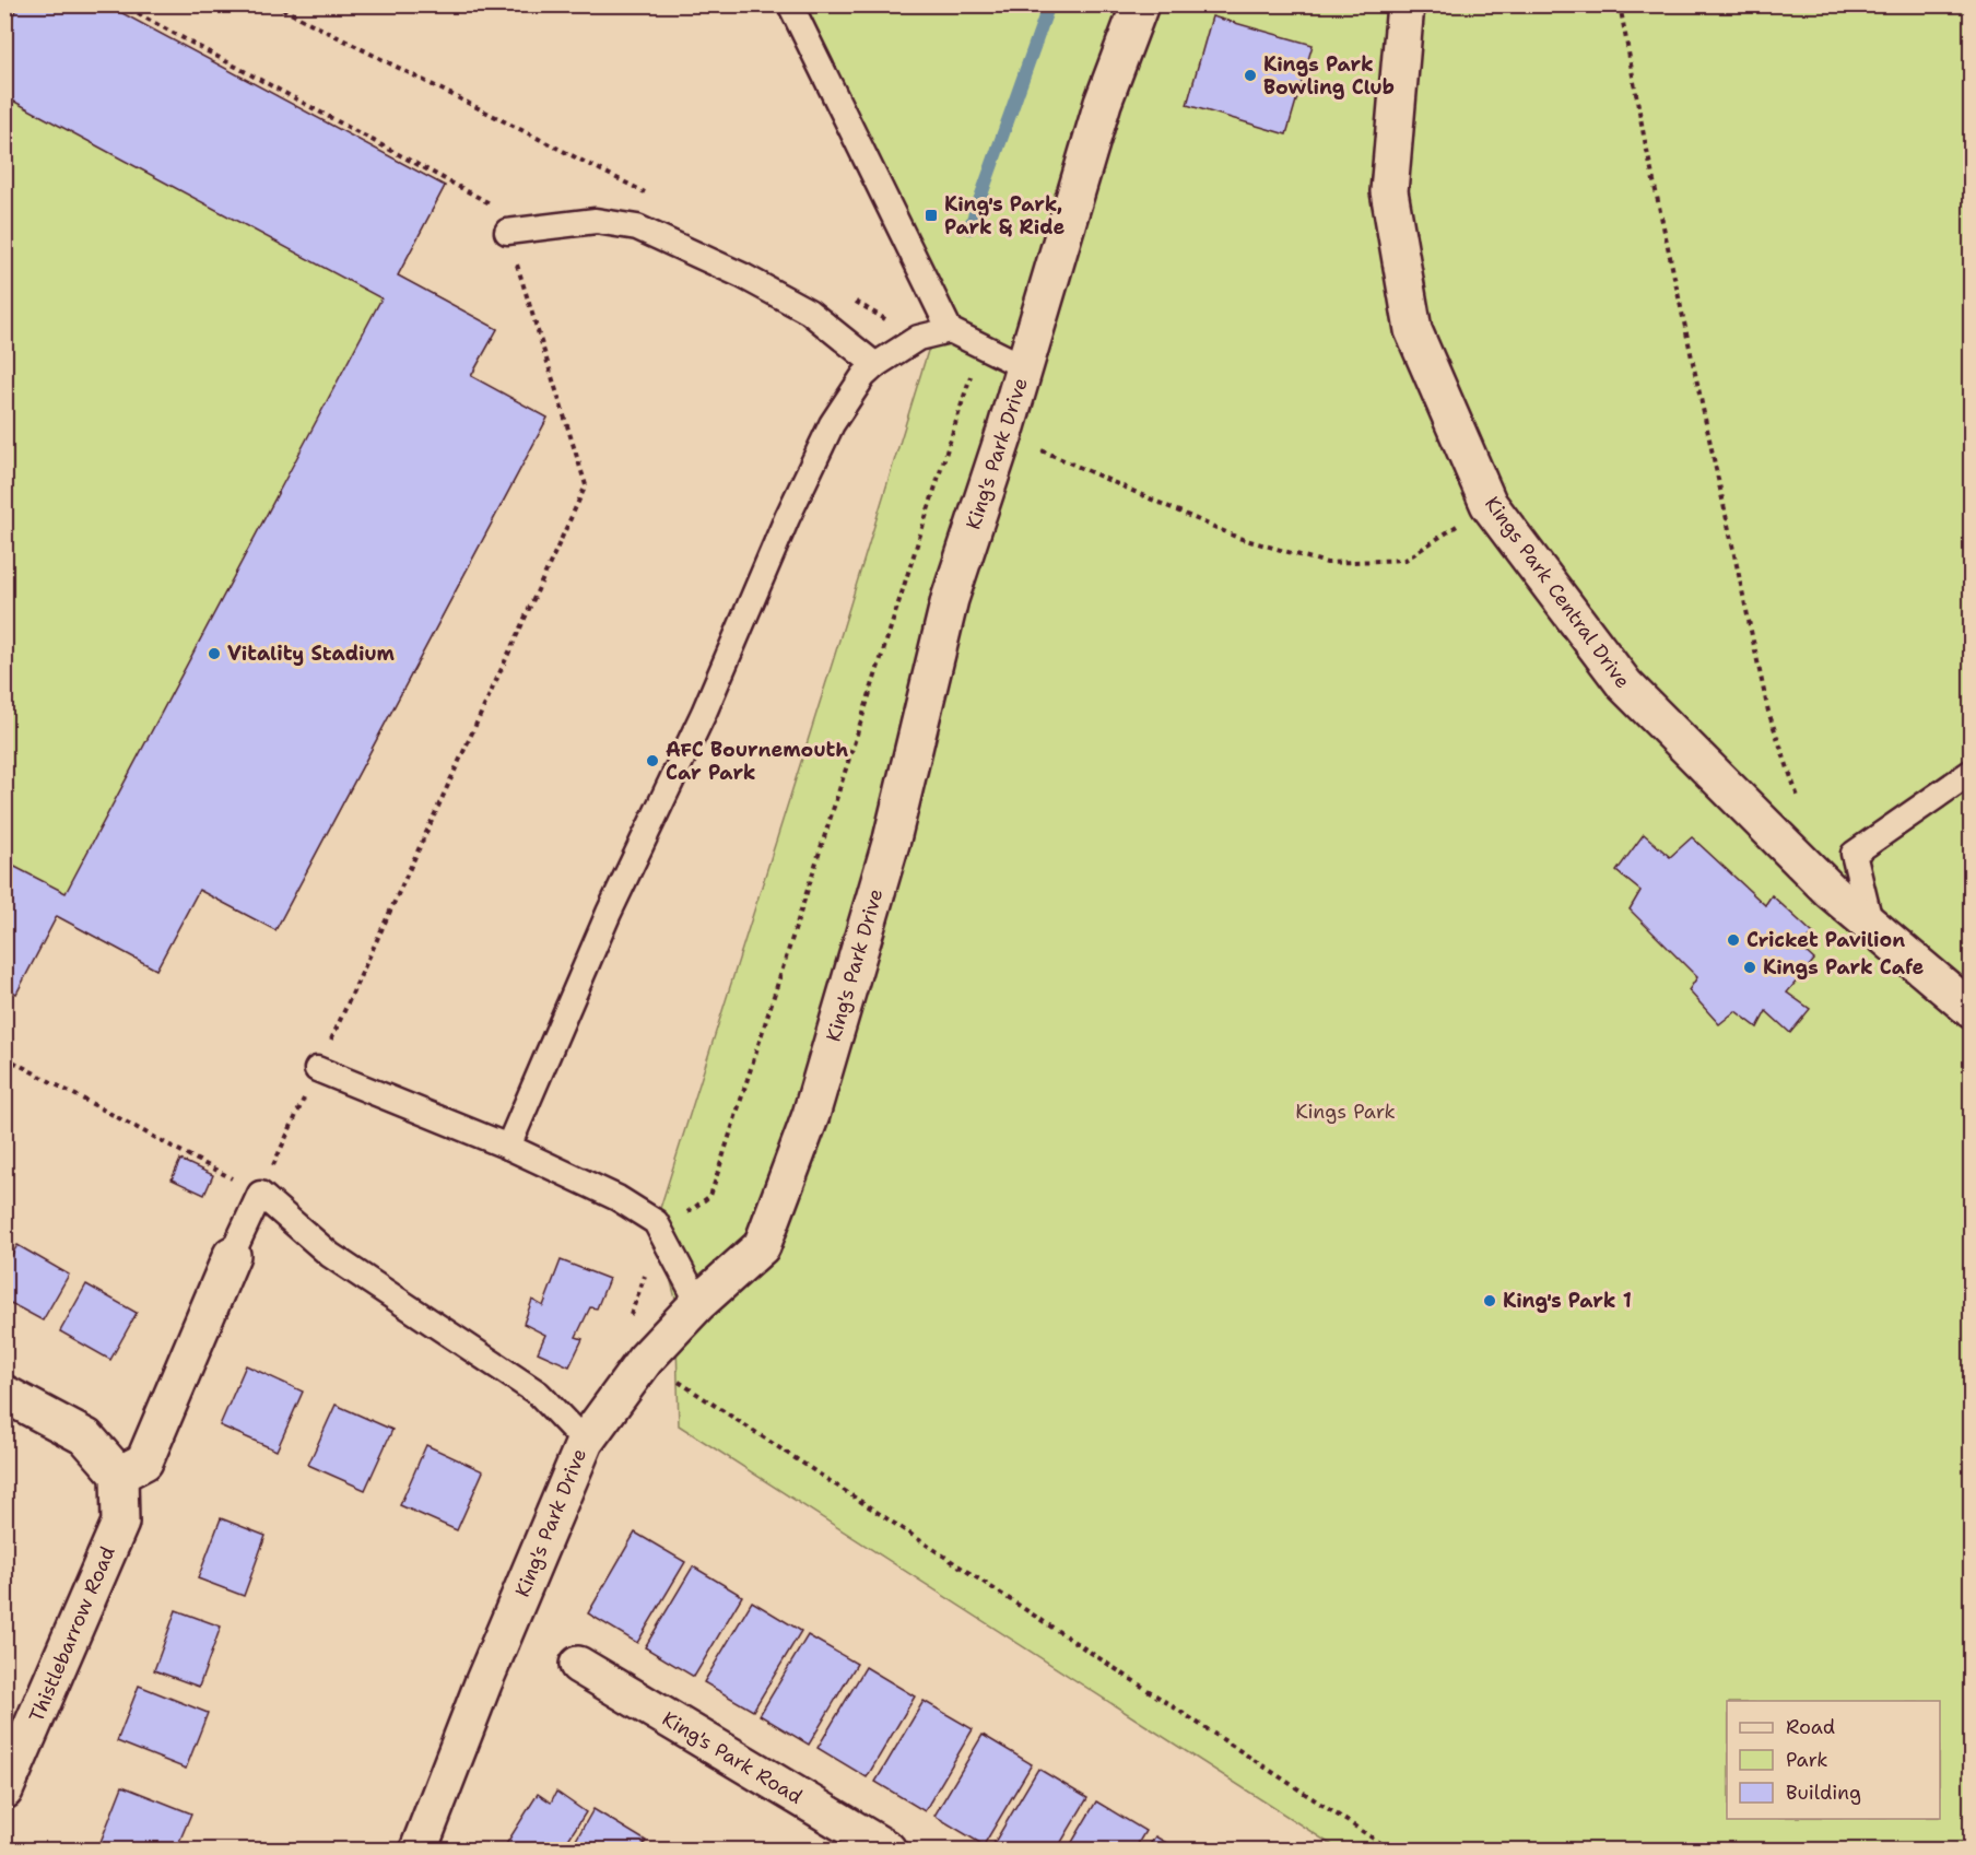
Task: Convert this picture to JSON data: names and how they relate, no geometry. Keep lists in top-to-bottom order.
{
  "streets": {
    "street": [
      "King's Park Drive",
      "Kings Park Central Drive",
      "Thistlebarrow Road",
      "King's Park Road"
    ]
  },
  "parks": ["Kings Park"],
  "places": {
    "other": [
      "Kings Park Bowling Club",
      "Vitality Stadium",
      "AFC Bournemouth Car Park",
      "Cricket Pavilion",
      "Kings Park Cafe",
      "King's Park 1"
    ],
    "transit": ["King's Park, Park & Ride"]
  },
  "legend": ["Road", "Park", "Building"]
}
